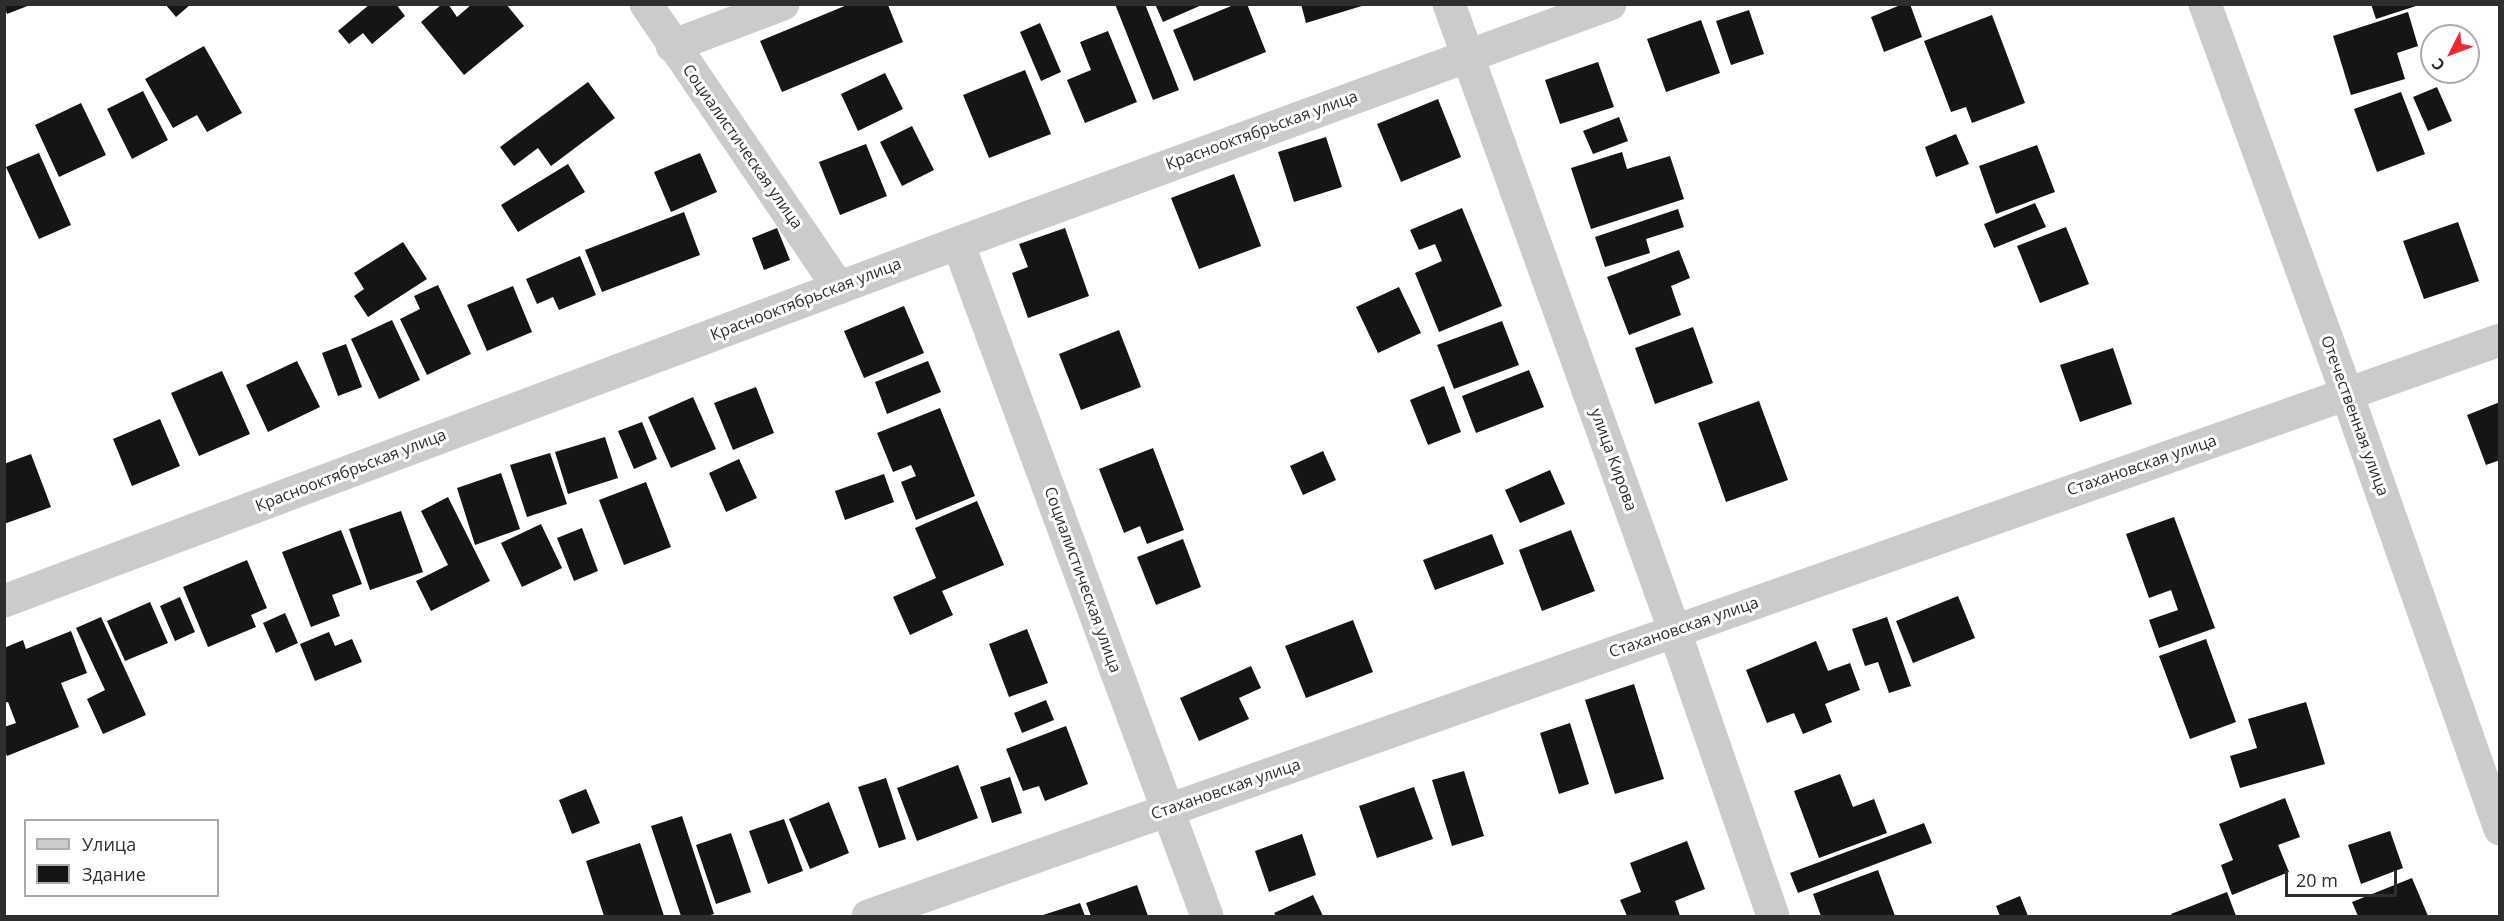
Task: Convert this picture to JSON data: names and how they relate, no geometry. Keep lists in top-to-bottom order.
{
  "streets": {
    "street": [
      "Краснооктябрьская улица",
      "Социалистическая улица",
      "Отечественная улица",
      "улица Кирова",
      "Стахановская улица"
    ]
  },
  "crossings": [
    ["Краснооктябрьская улица", "Социалистическая улица"],
    ["Краснооктябрьская улица", "улица Кирова"],
    ["Социалистическая улица", "Стахановская улица"],
    ["Отечественная улица", "Стахановская улица"],
    ["улица Кирова", "Стахановская улица"]
  ],
  "legend": ["Улица", "Здание"],
  "scale_bar": "20 m",
  "north": "bottom left"
}
